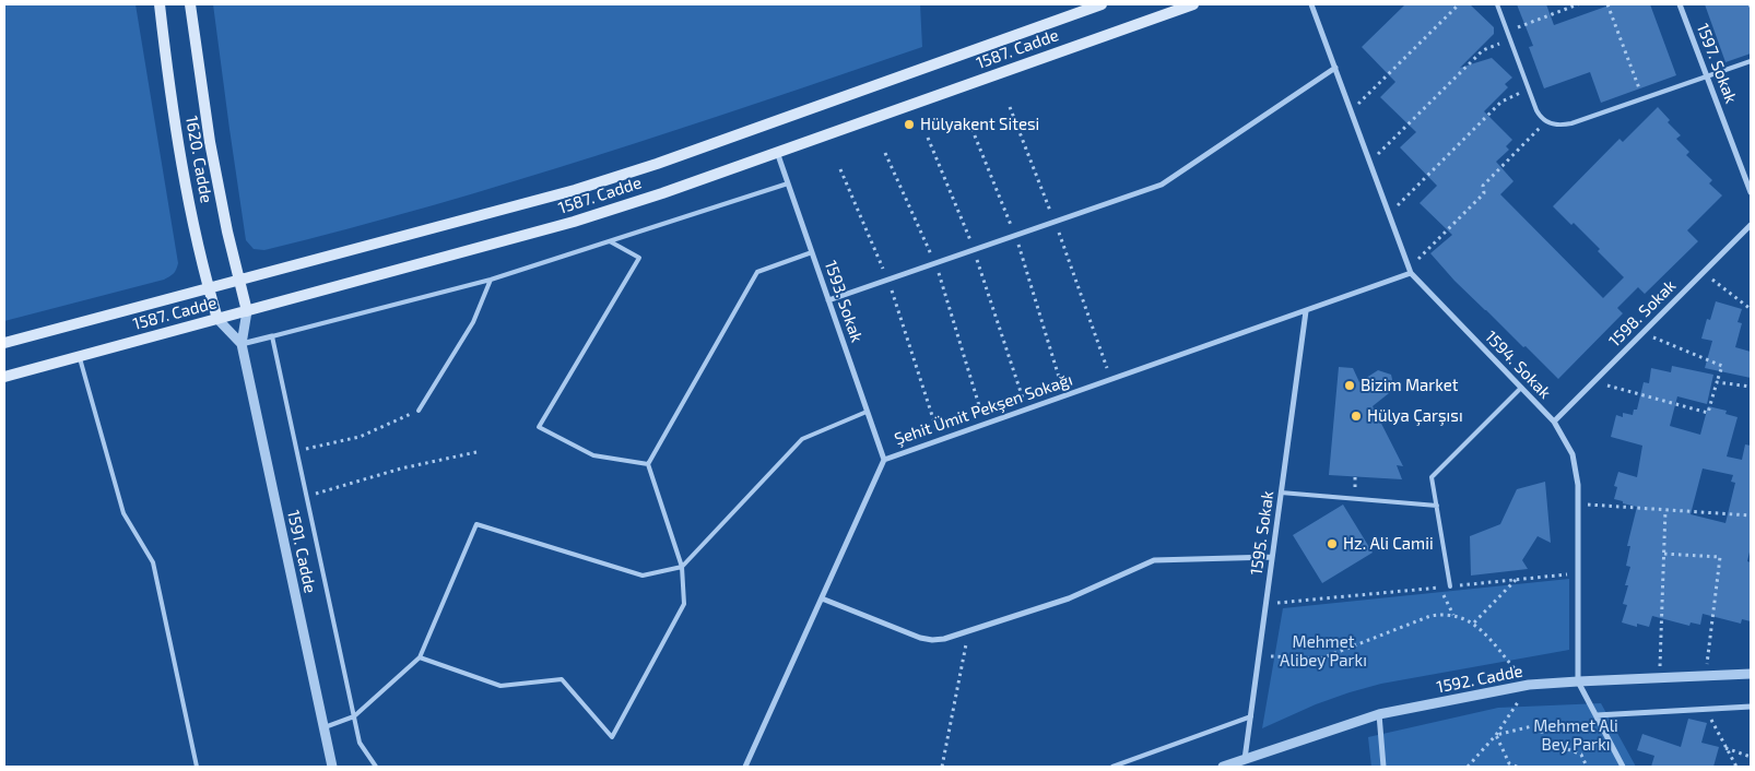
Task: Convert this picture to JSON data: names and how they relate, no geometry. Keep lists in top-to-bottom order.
{
  "streets": {
    "main road": ["1587. Cadde", "1620. Cadde"],
    "street": [
      "1597. Sokak",
      "1593. Sokak",
      "1598. Sokak",
      "1594. Sokak",
      "Şehit Ümit Pekşen Sokağı",
      "1595. Sokak",
      "1591. Cadde",
      "1592. Cadde"
    ]
  },
  "crossings": [
    ["1587. Cadde", "1620. Cadde"],
    ["1587. Cadde", "1593. Sokak"],
    ["1593. Sokak", "Şehit Ümit Pekşen Sokağı"],
    ["1598. Sokak", "1594. Sokak"],
    ["1594. Sokak", "Şehit Ümit Pekşen Sokağı"],
    ["1594. Sokak", "1592. Cadde"],
    ["Şehit Ümit Pekşen Sokağı", "1595. Sokak"],
    ["1595. Sokak", "1592. Cadde"]
  ],
  "parks": ["Mehmet Alibey Parkı", "Mehmet Ali Bey Parkı"],
  "places": [
    "Hülyakent Sitesi",
    "Bizim Market",
    "Hülya Çarşısı",
    "Hz. Ali Camii"
  ]
}
